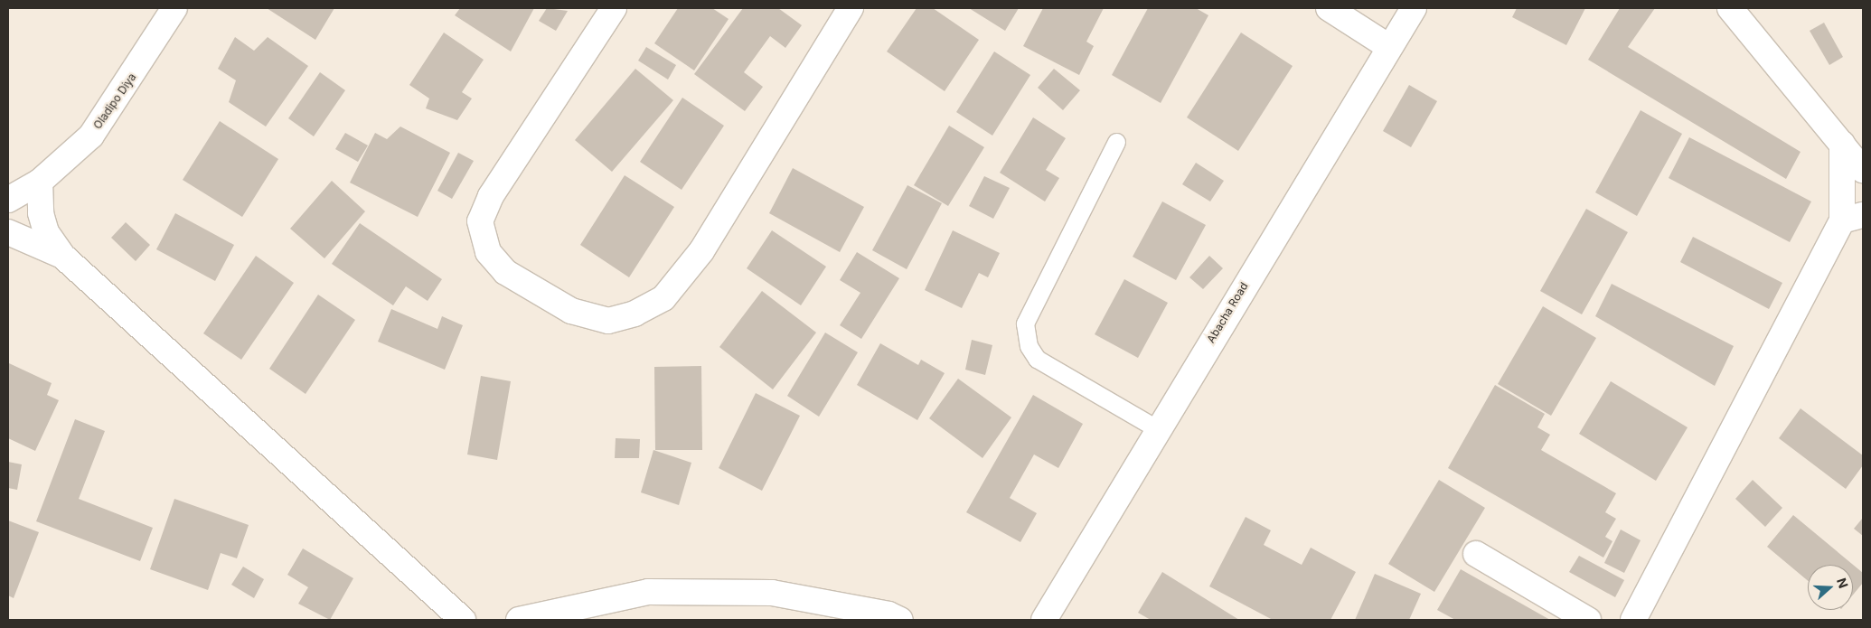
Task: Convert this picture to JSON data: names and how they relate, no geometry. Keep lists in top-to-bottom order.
{
  "streets": {
    "street": ["Oladipo Diya", "Abacha Road"]
  },
  "north": "right"
}
